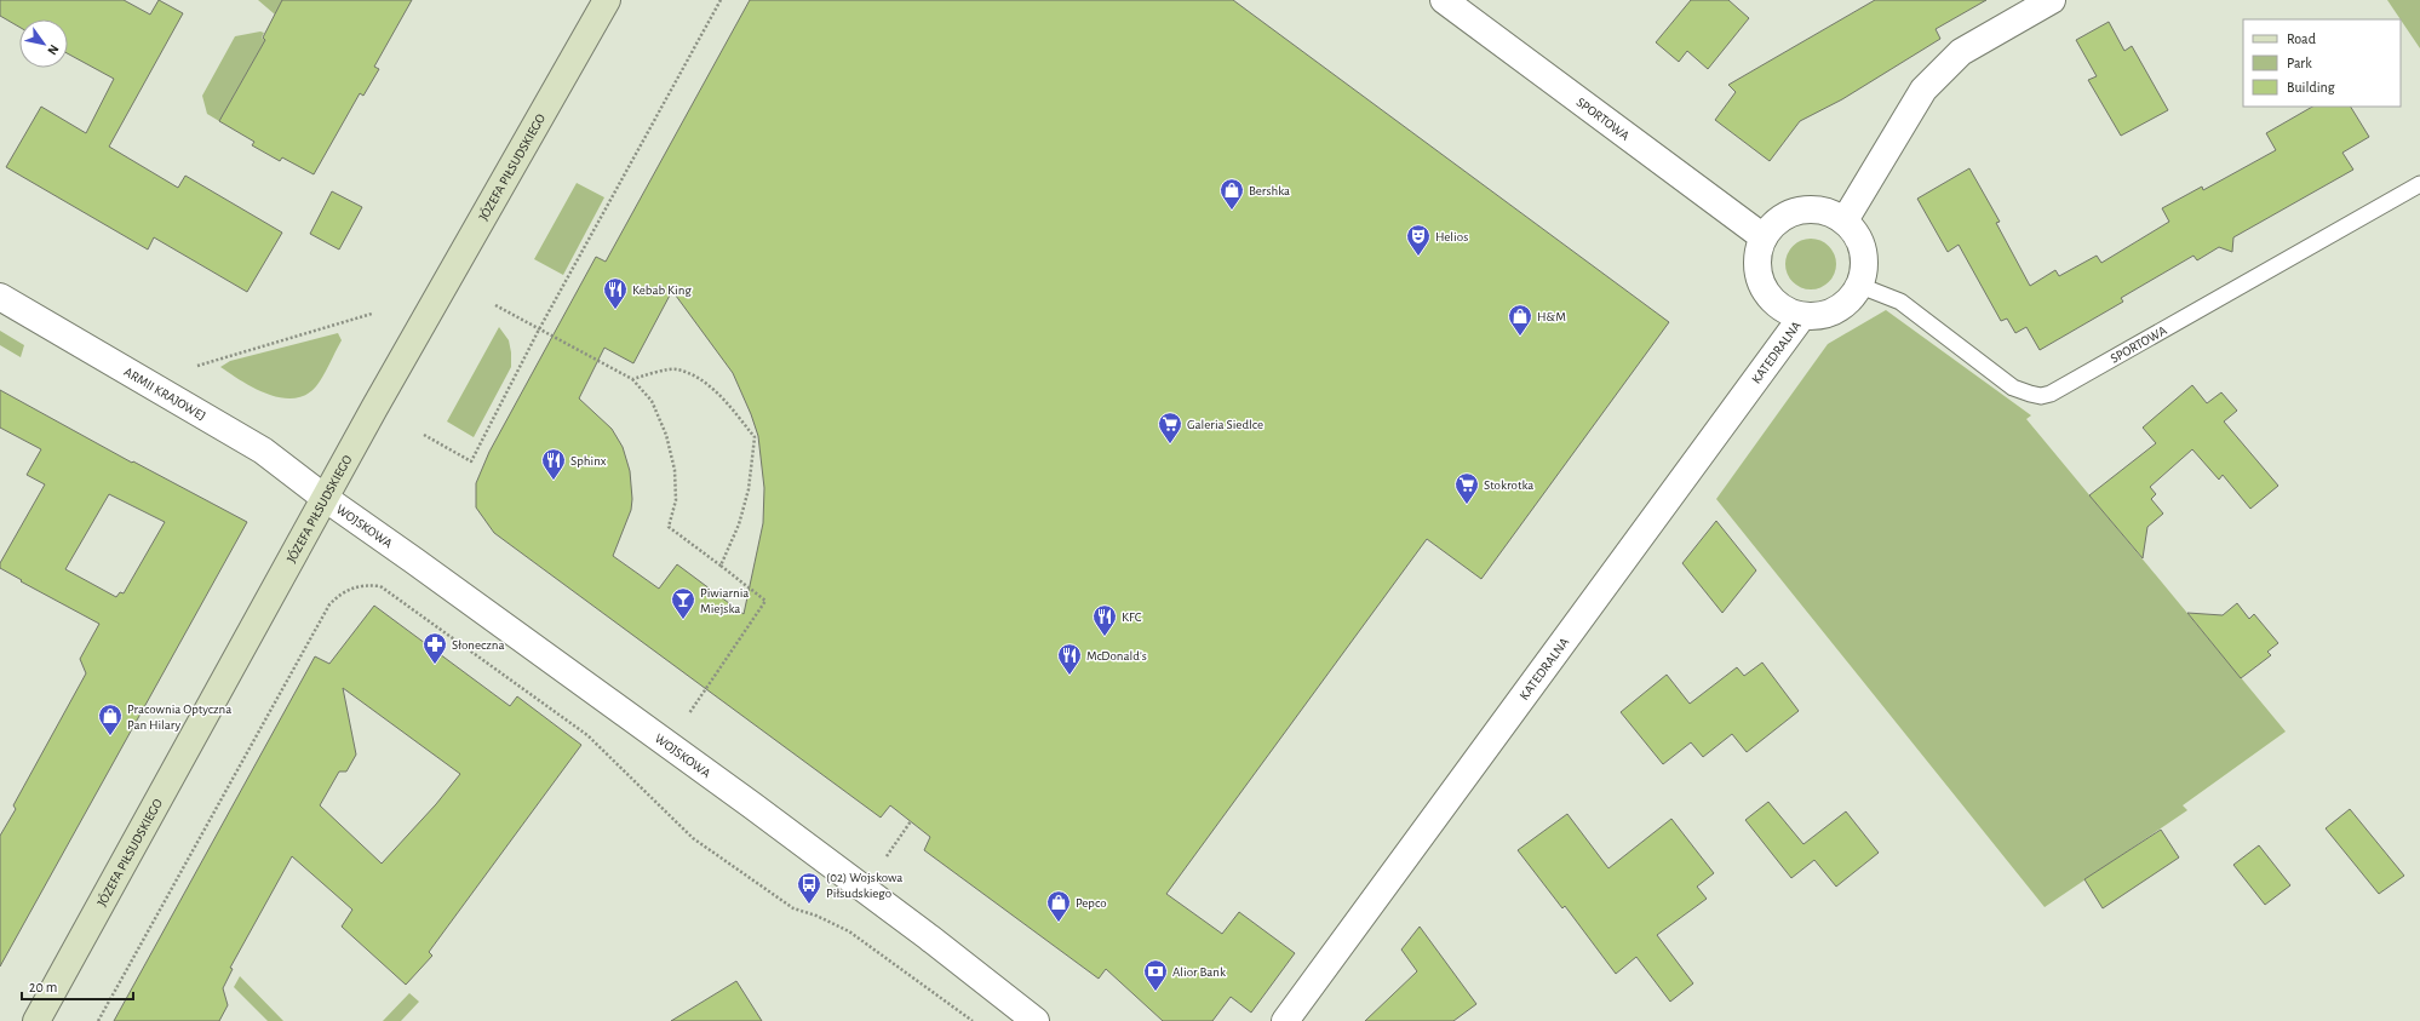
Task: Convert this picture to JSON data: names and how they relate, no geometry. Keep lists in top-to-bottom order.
{
  "streets": {
    "main road": ["JÓZEFA PIŁSUDSKIEGO"],
    "street": [
      "SPORTOWA",
      "KATEDRALNA",
      "ARMII KRAJOWEJ",
      "WOJSKOWA"
    ]
  },
  "crossings": [
    ["SPORTOWA", "KATEDRALNA"],
    ["JÓZEFA PIŁSUDSKIEGO", "ARMII KRAJOWEJ"],
    ["JÓZEFA PIŁSUDSKIEGO", "WOJSKOWA"],
    ["ARMII KRAJOWEJ", "WOJSKOWA"]
  ],
  "places": {
    "shop": [
      "Bershka",
      "H&M",
      "Pracownia Optyczna Pan Hilary",
      "Pepco"
    ],
    "theatre": ["Helios"],
    "restaurant": [
      "Kebab King",
      "Sphinx",
      "KFC",
      "McDonald's"
    ],
    "supermarket": ["Galeria Siedlce", "Stokrotka"],
    "bar": ["Piwiarnia Miejska"],
    "pharmacy": ["Słoneczna"],
    "bus stop": ["(02) Wojskowa Piłsudskiego"],
    "bank": ["Alior Bank"]
  },
  "legend": ["Road", "Park", "Building"],
  "scale_bar": "20 m",
  "north": "bottom right"
}
